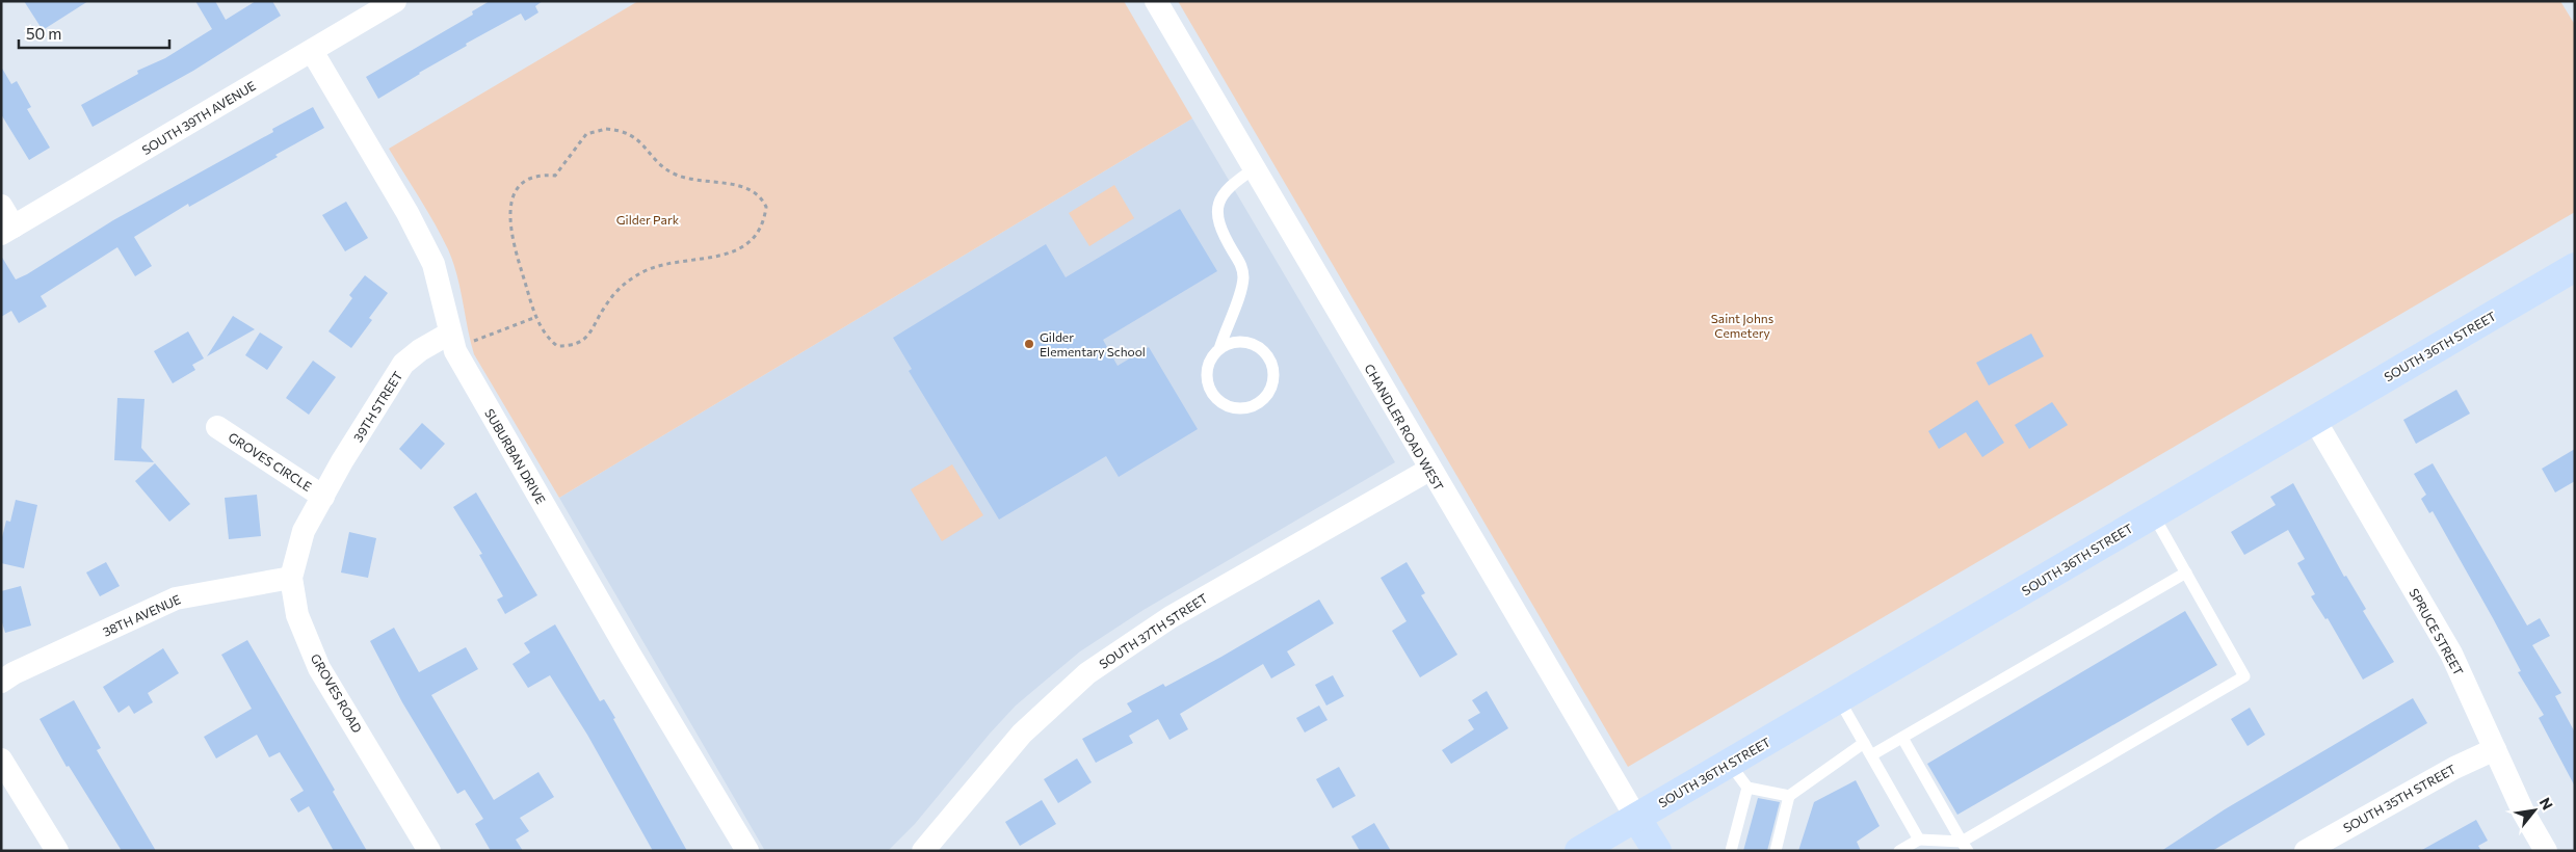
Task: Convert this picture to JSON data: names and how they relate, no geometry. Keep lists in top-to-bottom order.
{
  "streets": {
    "main road": ["SOUTH 36TH STREET", "CHANDLER ROAD WEST"],
    "street": [
      "SOUTH 39TH AVENUE",
      "39TH STREET",
      "SUBURBAN DRIVE",
      "GROVES CIRCLE",
      "38TH AVENUE",
      "SOUTH 37TH STREET",
      "SPRUCE STREET",
      "GROVES ROAD",
      "SOUTH 35TH STREET"
    ]
  },
  "crossings": [
    ["SOUTH 39TH AVENUE", "SUBURBAN DRIVE"],
    ["SOUTH 36TH STREET", "CHANDLER ROAD WEST"],
    ["SOUTH 36TH STREET", "SPRUCE STREET"],
    ["39TH STREET", "SUBURBAN DRIVE"],
    ["39TH STREET", "GROVES CIRCLE"],
    ["39TH STREET", "GROVES ROAD"],
    ["CHANDLER ROAD WEST", "SOUTH 37TH STREET"],
    ["GROVES CIRCLE", "GROVES ROAD"],
    ["38TH AVENUE", "GROVES ROAD"],
    ["SPRUCE STREET", "SOUTH 35TH STREET"]
  ],
  "parks": ["Gilder Park", "Saint Johns Cemetery"],
  "places": ["Gilder Elementary School"],
  "scale_bar": "50 m",
  "north": "top right"
}
